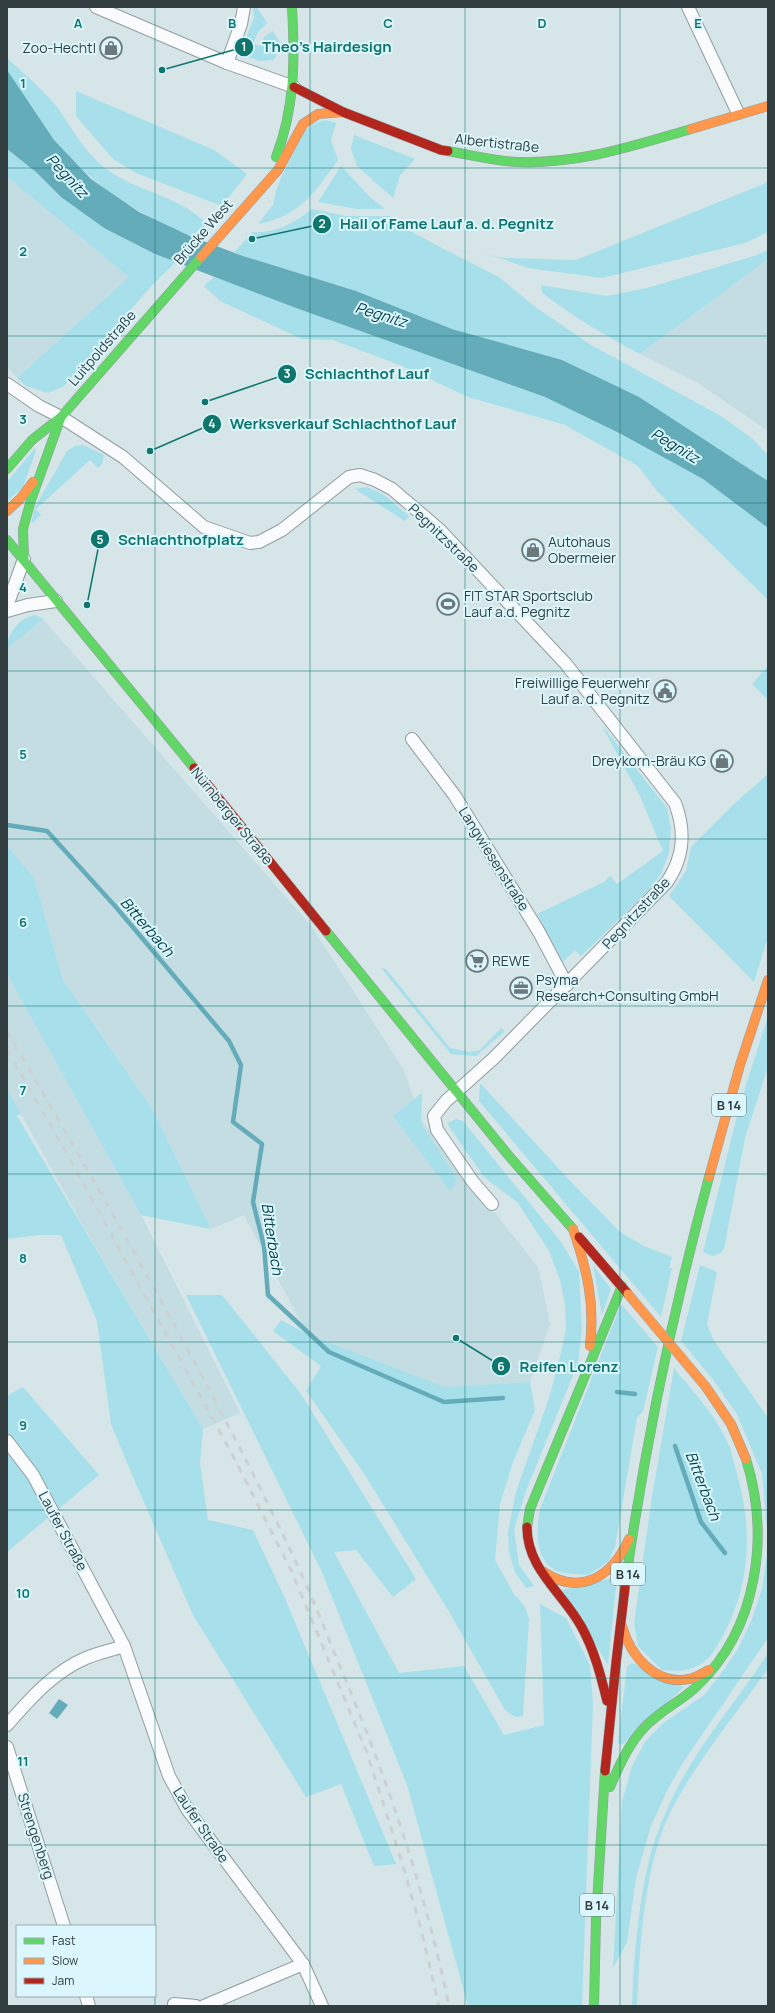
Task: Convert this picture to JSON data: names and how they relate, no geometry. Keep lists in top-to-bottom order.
{
  "streets": {
    "main road": [
      "Albertistraße",
      "Brücke West",
      "Luitpoldstraße",
      "Nürnberger Straße",
      "B 14"
    ],
    "street": [
      "Pegnitzstraße",
      "Langwiesenstraße",
      "Laufer Straße",
      "Strengenberg"
    ]
  },
  "crossings": [
    ["Albertistraße", "Brücke West"],
    ["Brücke West", "Luitpoldstraße"],
    ["Luitpoldstraße", "Pegnitzstraße"],
    ["Luitpoldstraße", "Nürnberger Straße"],
    ["Pegnitzstraße", "Nürnberger Straße"],
    ["Pegnitzstraße", "Langwiesenstraße"],
    ["Nürnberger Straße", "B 14"]
  ],
  "water": ["Pegnitz", "Bitterbach"],
  "places": {
    "shop": ["Zoo-Hechtl", "Autohaus Obermeier", "Dreykorn-Bräu KG"],
    "other": [
      "Theo's Hairdesign",
      "Hall of Fame Lauf a. d. Pegnitz",
      "Schlachthof Lauf",
      "Werksverkauf Schlachthof Lauf",
      "Schlachthofplatz",
      "Reifen Lorenz"
    ],
    "sports": ["FIT STAR Sportsclub Lauf a.d. Pegnitz"],
    "public building": ["Freiwillige Feuerwehr Lauf a. d. Pegnitz"],
    "supermarket": ["REWE"],
    "office": ["Psyma Research+Consulting GmbH"]
  },
  "legend": ["Fast", "Slow", "Jam"],
  "grid": {
    "columns": [
      "A",
      "B",
      "C",
      "D",
      "E"
    ],
    "rows": [
      "1",
      "2",
      "3",
      "4",
      "5",
      "6",
      "7",
      "8",
      "9",
      "10",
      "11"
    ]
  }
}
